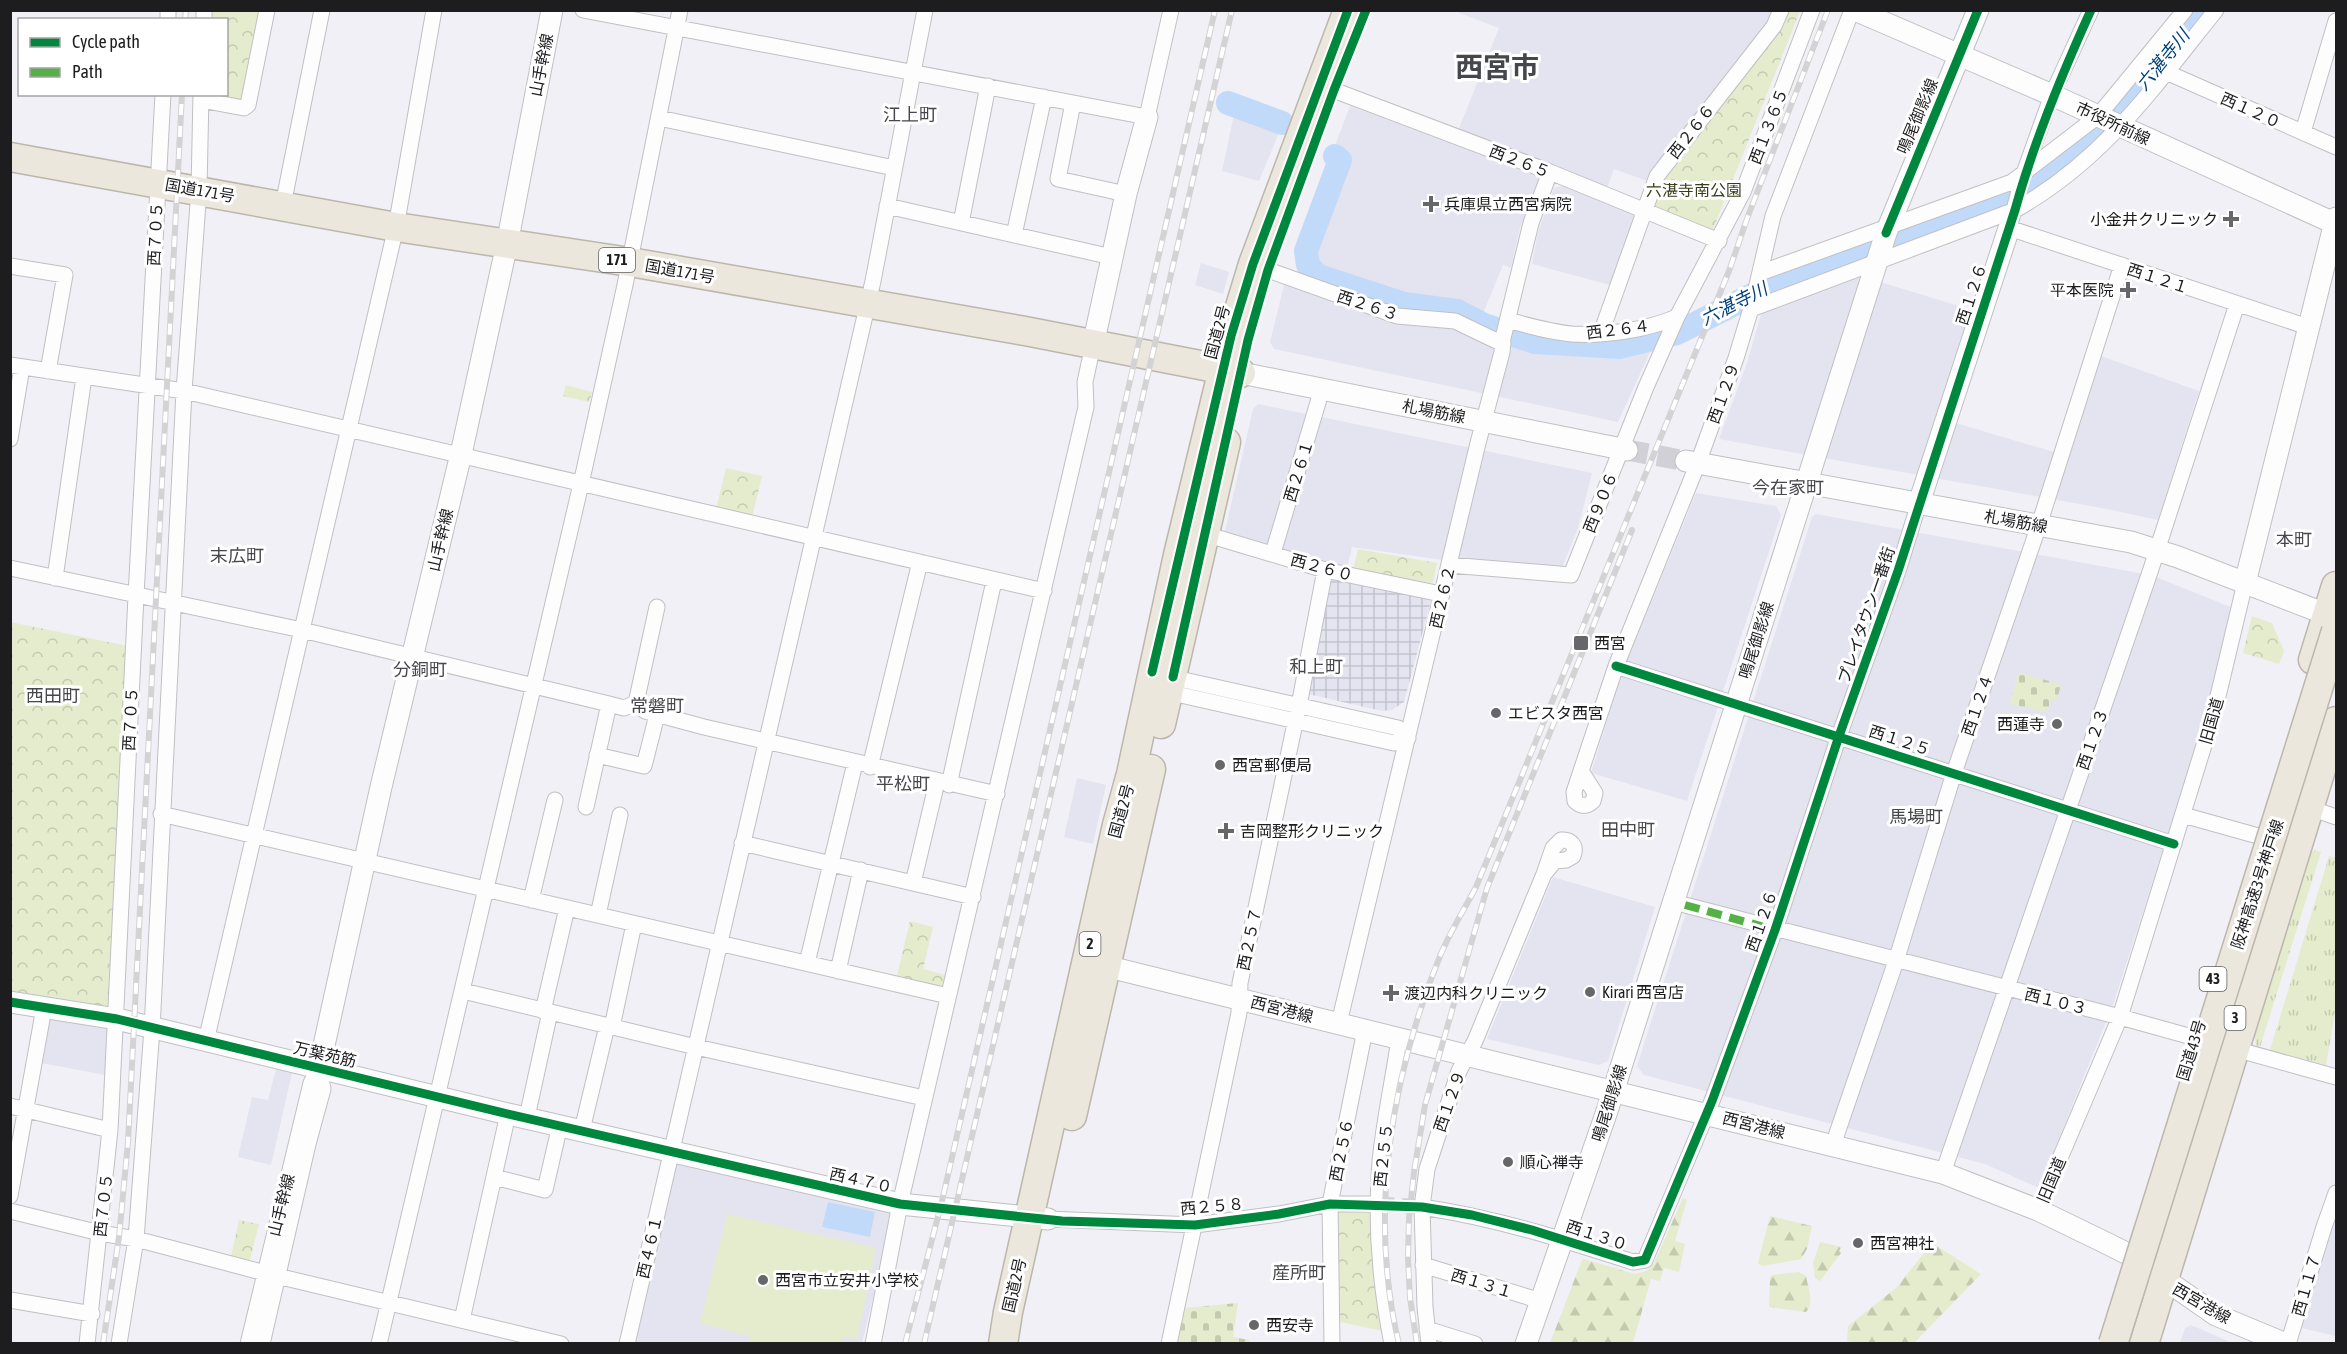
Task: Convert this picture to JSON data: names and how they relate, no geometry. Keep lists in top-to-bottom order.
{
  "streets": {
    "highway": [
      "国道171号",
      "171",
      "国道2号",
      "阪神高速3号神戸線",
      "2",
      "43",
      "3",
      "国道43号"
    ],
    "street": [
      "山手幹線",
      "西１２０",
      "鳴尾御影線",
      "市役所前線",
      "西１３６５",
      "西２６６",
      "西２６５",
      "西７０５",
      "西１２１",
      "西１２６",
      "西２６３",
      "西２６４",
      "西１２９",
      "札場筋線",
      "西２６１",
      "西９０６",
      "西２６０",
      "西２６２",
      "プレイタウン一番街",
      "西１２４",
      "旧国道",
      "西１２３",
      "西１２５",
      "西２５７",
      "西１０３",
      "西宮港線",
      "万葉苑筋",
      "西２５６",
      "西２５５",
      "西４７０",
      "西２５８",
      "西１３０",
      "西４６１",
      "西１３１",
      "西１１７"
    ]
  },
  "crossings": [
    ["山手幹線", "国道171号"],
    ["山手幹線", "万葉苑筋"],
    ["鳴尾御影線", "市役所前線"],
    ["鳴尾御影線", "札場筋線"],
    ["鳴尾御影線", "西１２５"],
    ["鳴尾御影線", "西宮港線"],
    ["鳴尾御影線", "西１３０"],
    ["鳴尾御影線", "西１３１"],
    ["市役所前線", "西１２６"],
    ["市役所前線", "西１２９"],
    ["市役所前線", "旧国道"],
    ["西１３６５", "西２６５"],
    ["西２６６", "西２６５"],
    ["西２６６", "西２６４"],
    ["西２６５", "国道2号"],
    ["西２６５", "西２６２"],
    ["国道171号", "西７０５"],
    ["国道171号", "国道2号"],
    ["国道171号", "札場筋線"],
    ["国道171号", "西４６１"],
    ["西７０５", "万葉苑筋"],
    ["西１２１", "西１２６"],
    ["西１２１", "西１２４"],
    ["西１２１", "旧国道"],
    ["西１２１", "西１２３"],
    ["西１２６", "札場筋線"],
    ["西１２６", "プレイタウン一番街"],
    ["西１２６", "西１２５"],
    ["西１２６", "西１０３"],
    ["西１２６", "西宮港線"],
    ["西１２６", "西１３０"],
    ["西２６３", "西２６４"],
    ["西２６３", "国道2号"],
    ["西２６３", "西２６２"],
    ["西２６４", "西９０６"],
    ["西２６４", "西２６２"],
    ["国道2号", "札場筋線"],
    ["国道2号", "西２６０"],
    ["国道2号", "西宮港線"],
    ["国道2号", "西４７０"],
    ["国道2号", "西２５８"],
    ["西１２９", "札場筋線"],
    ["西１２９", "西１２５"],
    ["西１２９", "西宮港線"],
    ["西１２９", "西１３０"],
    ["西１２９", "西１３１"],
    ["札場筋線", "西２６１"],
    ["札場筋線", "西９０６"],
    ["札場筋線", "西２６２"],
    ["札場筋線", "プレイタウン一番街"],
    ["札場筋線", "西１２４"],
    ["札場筋線", "旧国道"],
    ["札場筋線", "西１２３"],
    ["札場筋線", "阪神高速3号神戸線"],
    ["札場筋線", "国道43号"],
    ["西２６１", "西２６０"],
    ["西９０６", "西２６２"],
    ["西２６０", "西２６２"],
    ["西２６０", "西２５７"],
    ["西２６２", "西宮港線"],
    ["プレイタウン一番街", "西１２５"],
    ["西１２４", "西１２５"],
    ["西１２４", "西１０３"],
    ["西１２４", "西宮港線"],
    ["旧国道", "西１２５"],
    ["旧国道", "西１０３"],
    ["旧国道", "西宮港線"],
    ["西１２３", "西１２５"],
    ["西１２３", "西１０３"],
    ["西１２３", "西宮港線"],
    ["阪神高速3号神戸線", "国道43号"],
    ["西２５７", "西宮港線"],
    ["西２５７", "西２５８"],
    ["西１０３", "国道43号"],
    ["西宮港線", "国道43号"],
    ["西宮港線", "西２５６"],
    ["西宮港線", "西２５５"],
    ["西宮港線", "西１３０"],
    ["西宮港線", "西１１７"],
    ["万葉苑筋", "西４７０"],
    ["西２５６", "西２５８"],
    ["西２５５", "西２５８"],
    ["西４７０", "西２５８"],
    ["西４７０", "西４６１"]
  ],
  "districts": [
    "西宮市",
    "江上町",
    "今在家町",
    "本町",
    "末広町",
    "和上町",
    "分銅町",
    "西田町",
    "常磐町",
    "平松町",
    "馬場町",
    "田中町",
    "産所町"
  ],
  "water": ["六湛寺川"],
  "parks": ["六湛寺南公園"],
  "places": {
    "health": [
      "兵庫県立西宮病院",
      "小金井クリニック",
      "平本医院",
      "吉岡整形クリニック",
      "渡辺内科クリニック"
    ],
    "transit": ["西宮"],
    "other": [
      "エビスタ西宮",
      "西蓮寺",
      "西宮郵便局",
      "Kirari 西宮店",
      "順心禅寺",
      "西宮神社",
      "西宮市立安井小学校",
      "西安寺"
    ]
  },
  "legend": ["Cycle path", "Path"]
}
